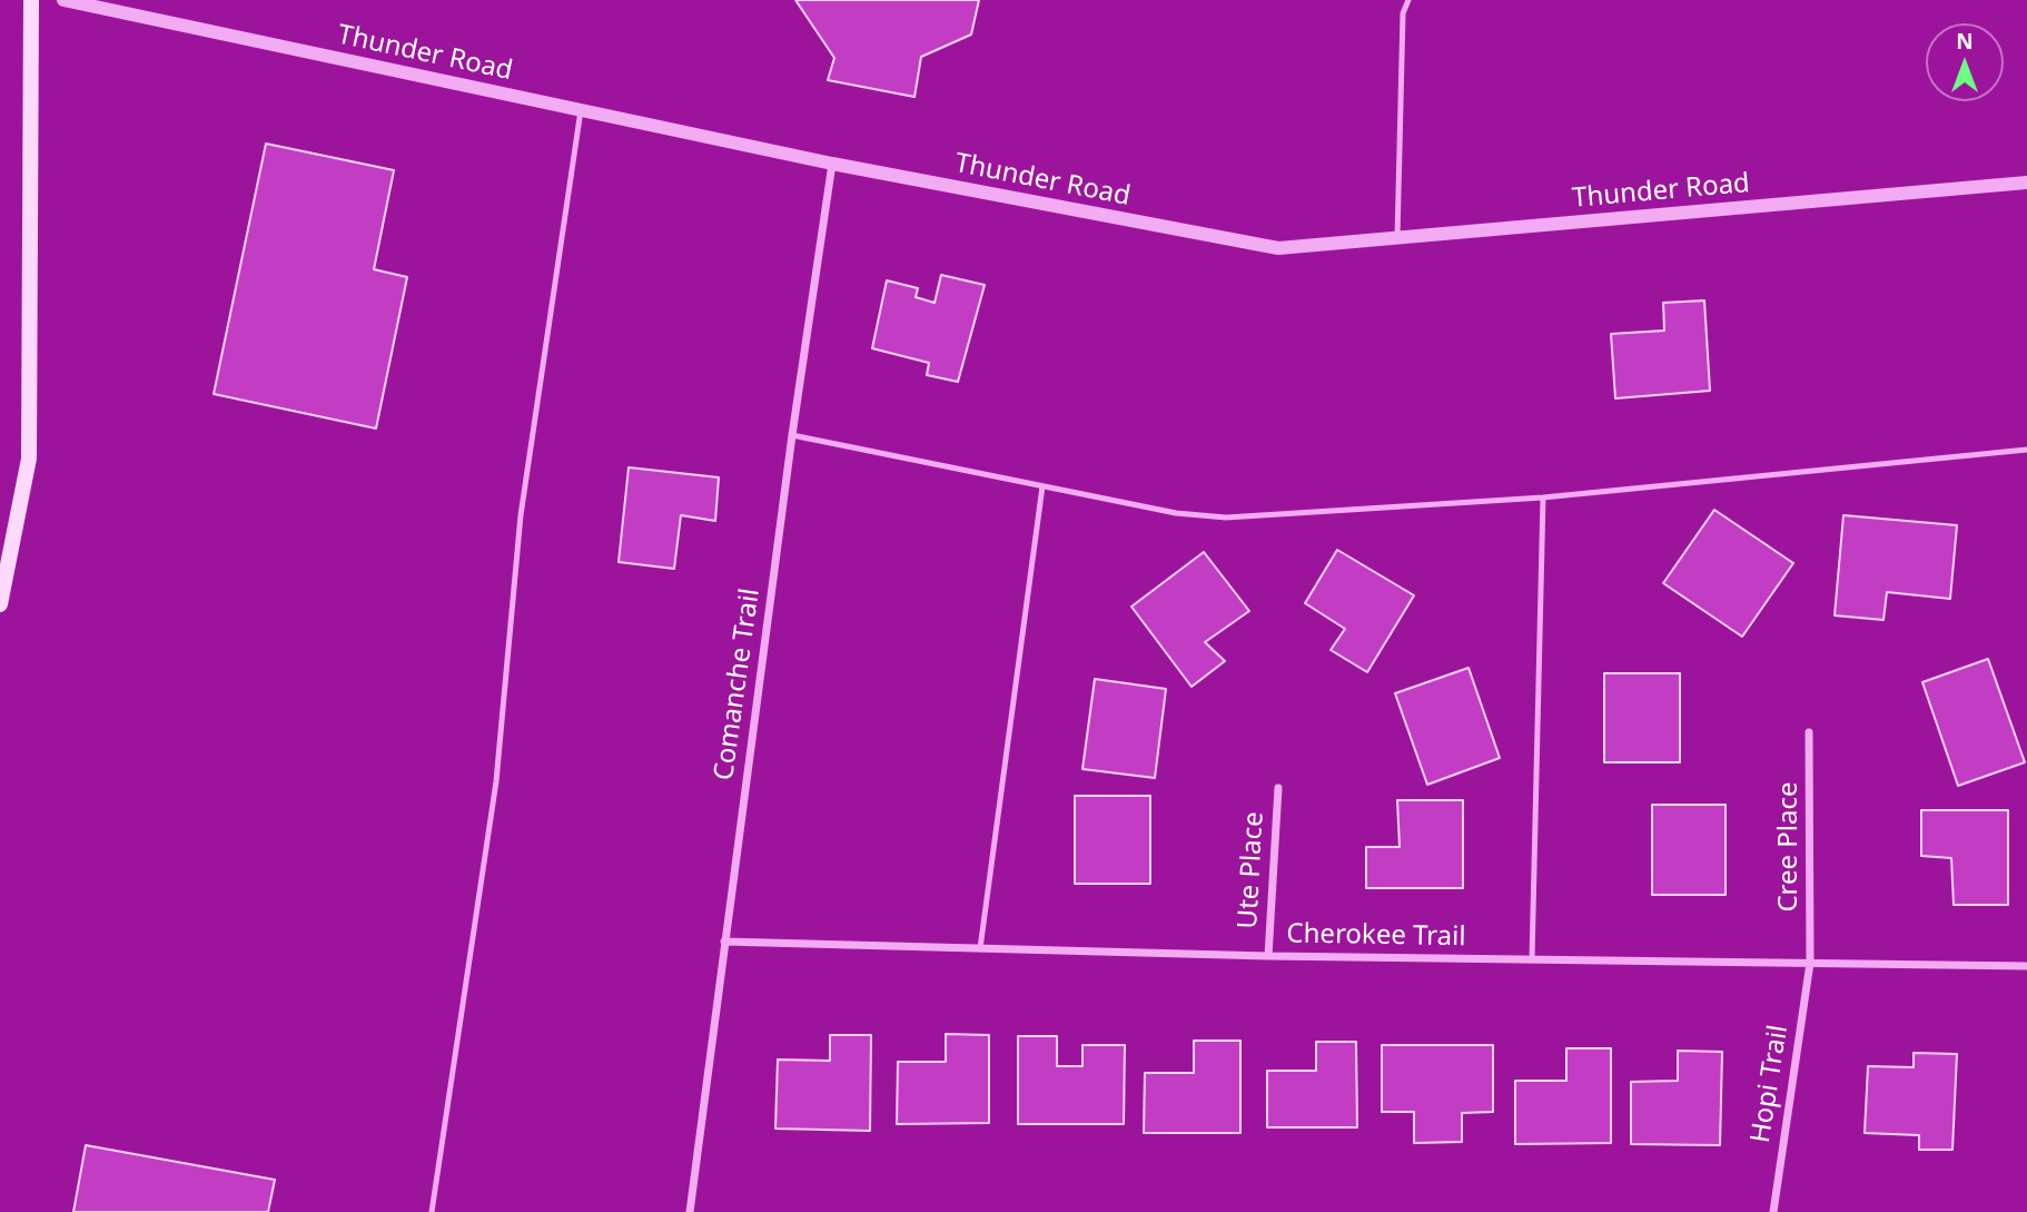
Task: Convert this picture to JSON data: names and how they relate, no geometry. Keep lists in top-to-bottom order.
{
  "streets": {
    "street": [
      "Thunder Road",
      "Comanche Trail",
      "Cree Place",
      "Ute Place",
      "Cherokee Trail",
      "Hopi Trail"
    ]
  },
  "crossings": [
    ["Thunder Road", "Comanche Trail"],
    ["Comanche Trail", "Cherokee Trail"],
    ["Cree Place", "Cherokee Trail"],
    ["Cree Place", "Hopi Trail"],
    ["Ute Place", "Cherokee Trail"],
    ["Cherokee Trail", "Hopi Trail"]
  ],
  "north": "top"
}
